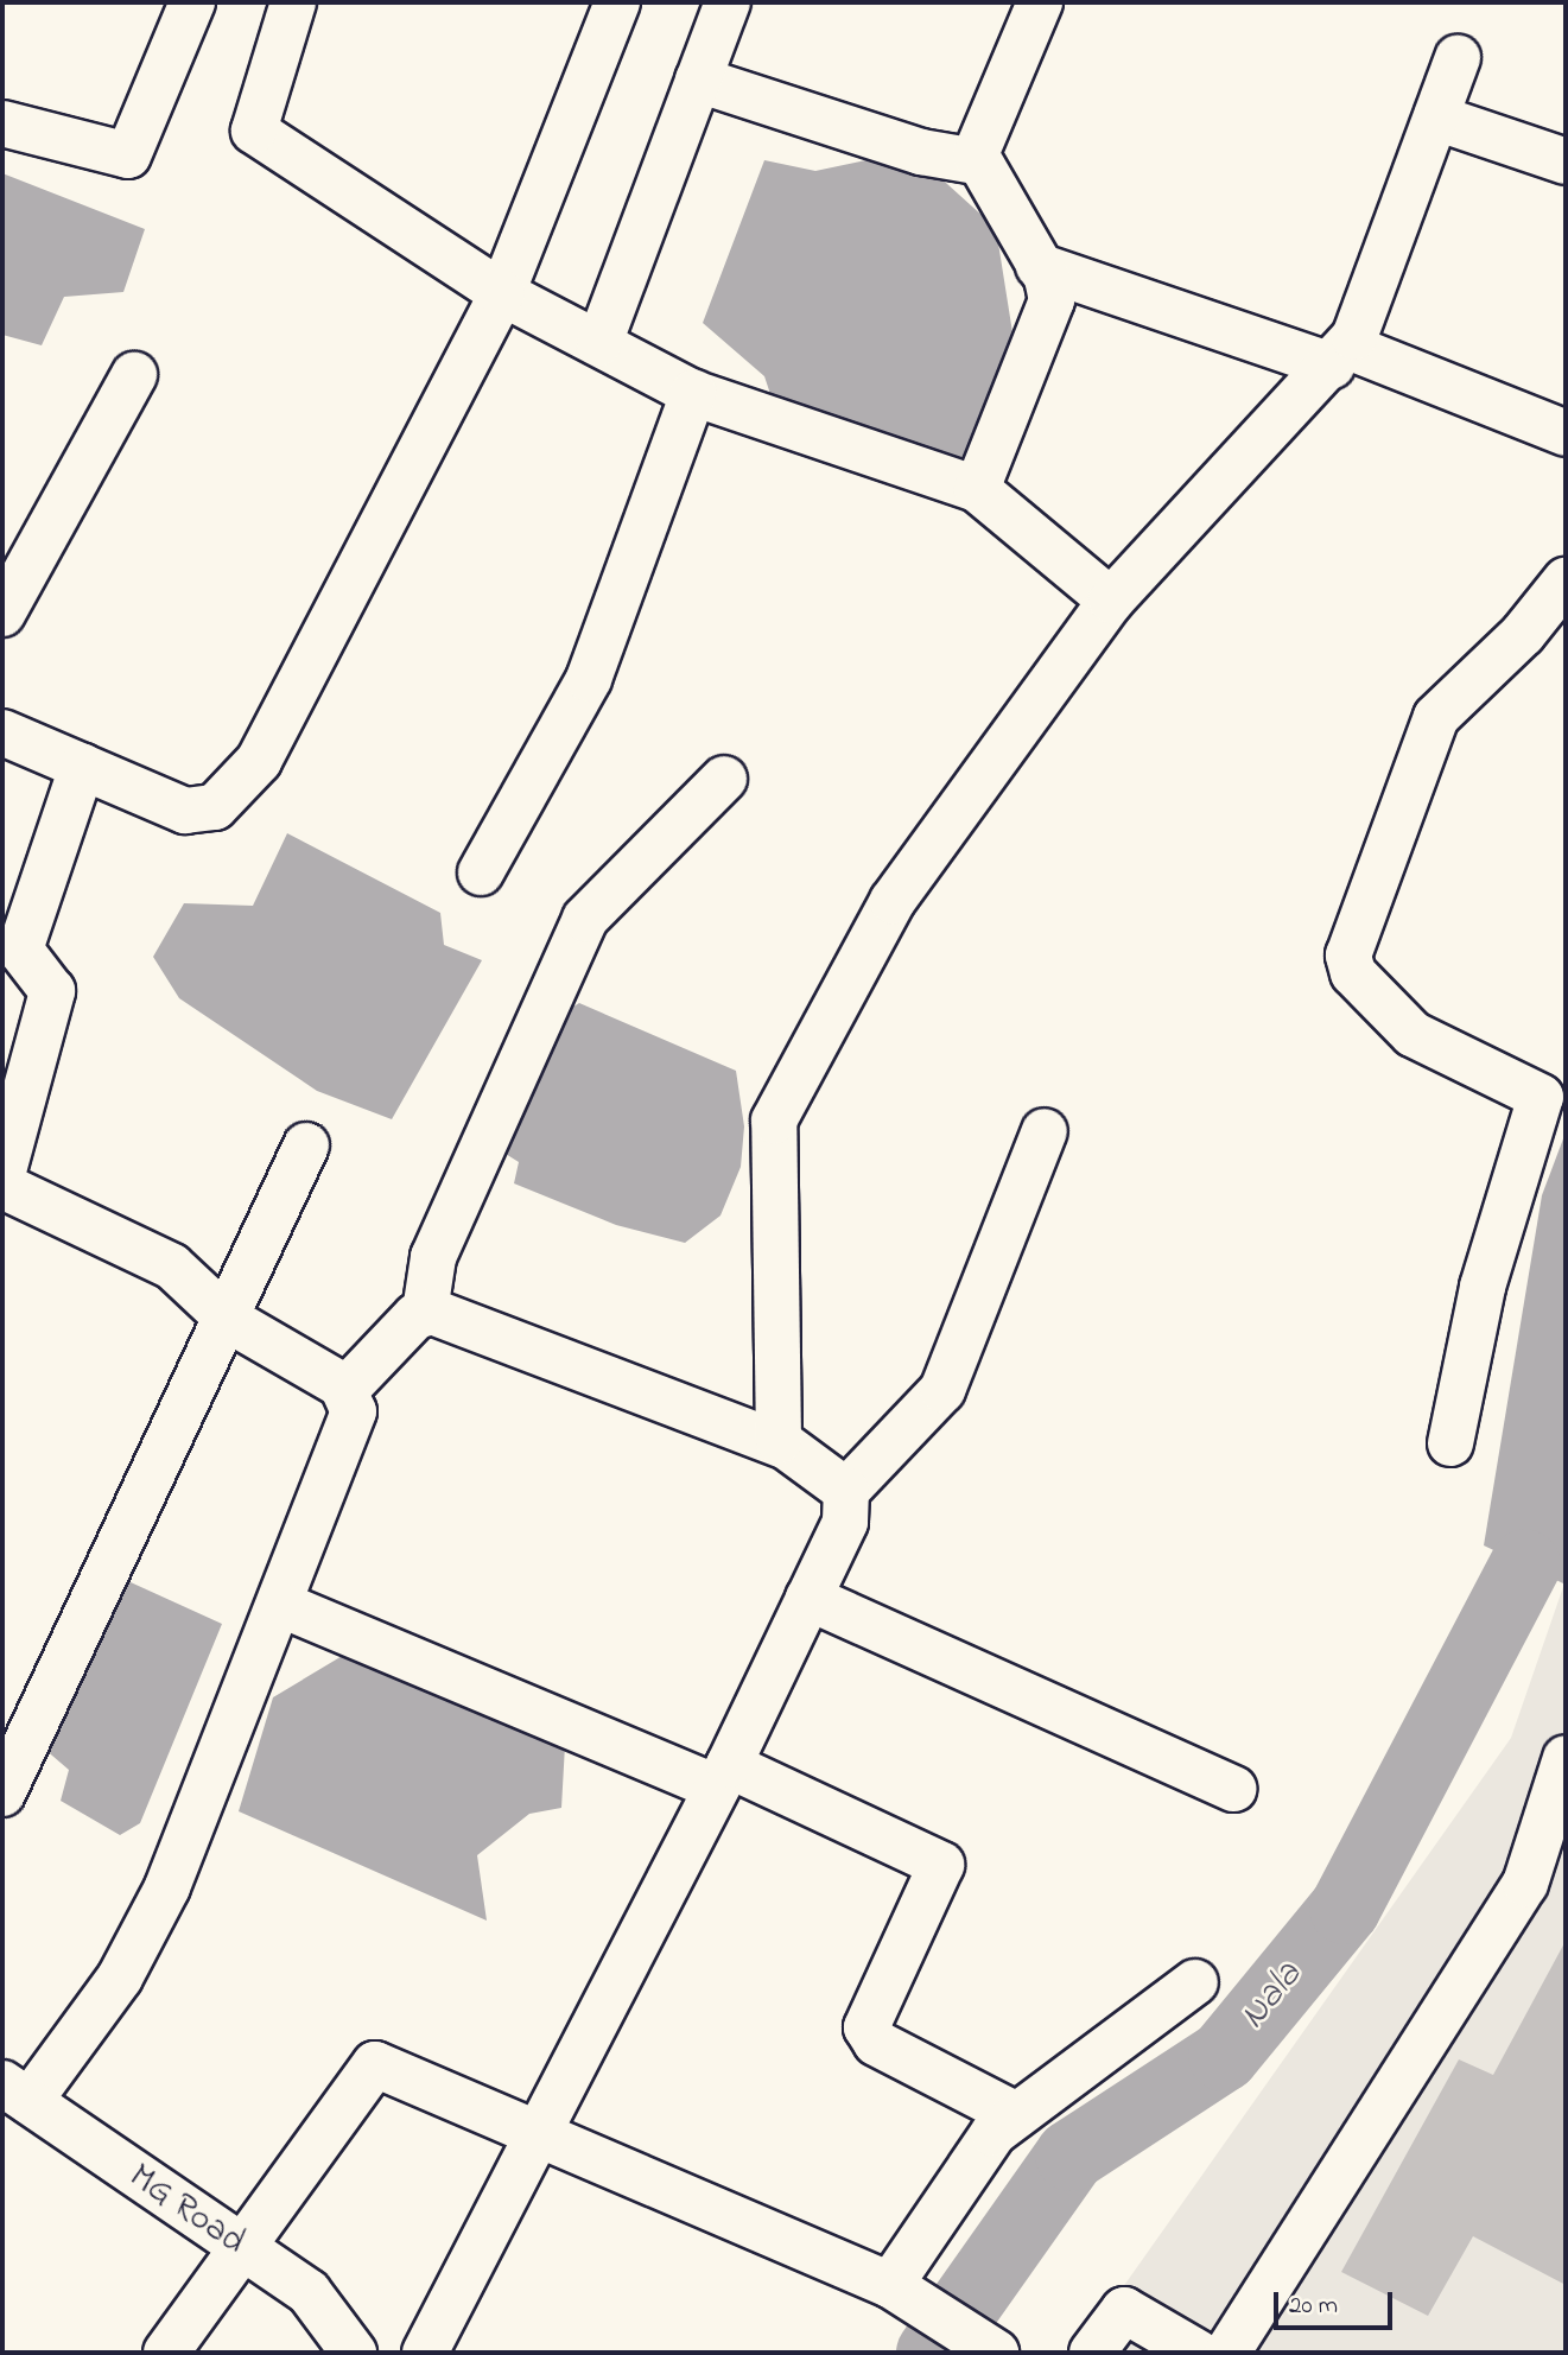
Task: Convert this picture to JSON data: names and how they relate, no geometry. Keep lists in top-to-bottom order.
{
  "streets": {
    "street": ["MG Road"]
  },
  "water": ["Nala"],
  "scale_bar": "20 m"
}
